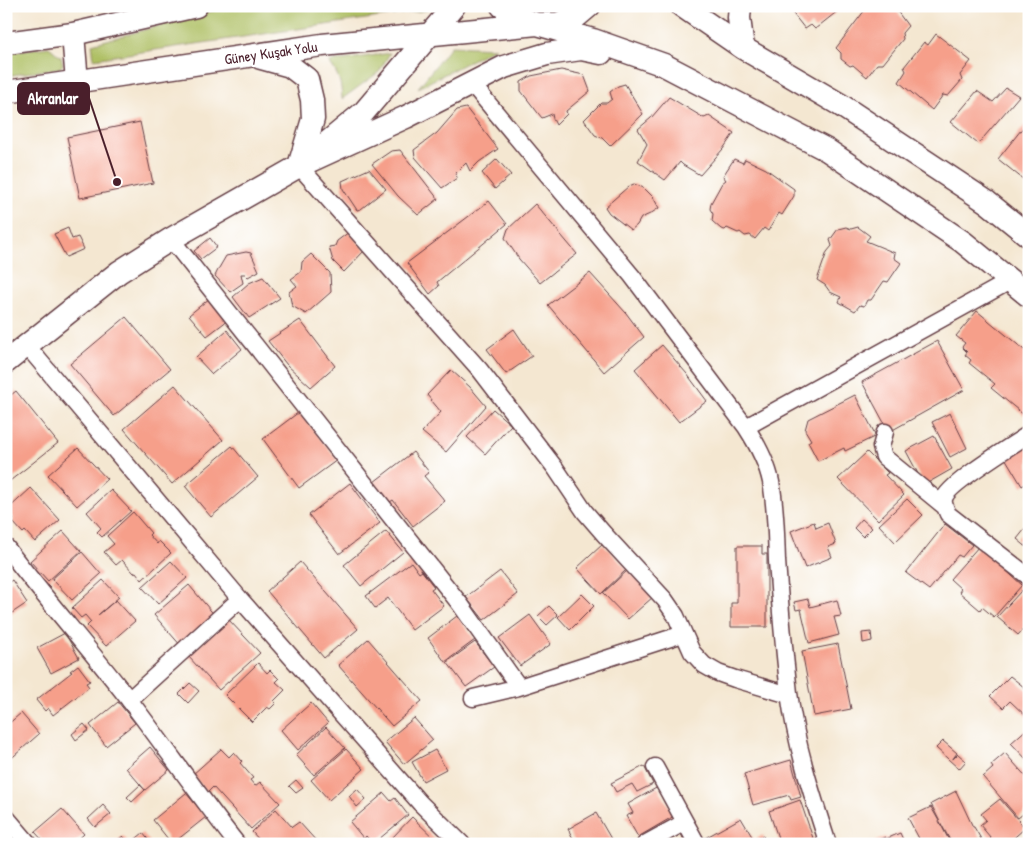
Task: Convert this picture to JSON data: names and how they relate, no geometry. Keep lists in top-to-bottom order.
{
  "streets": {
    "main road": ["Güney Kuşak Yolu"]
  },
  "places": ["Akranlar"]
}
